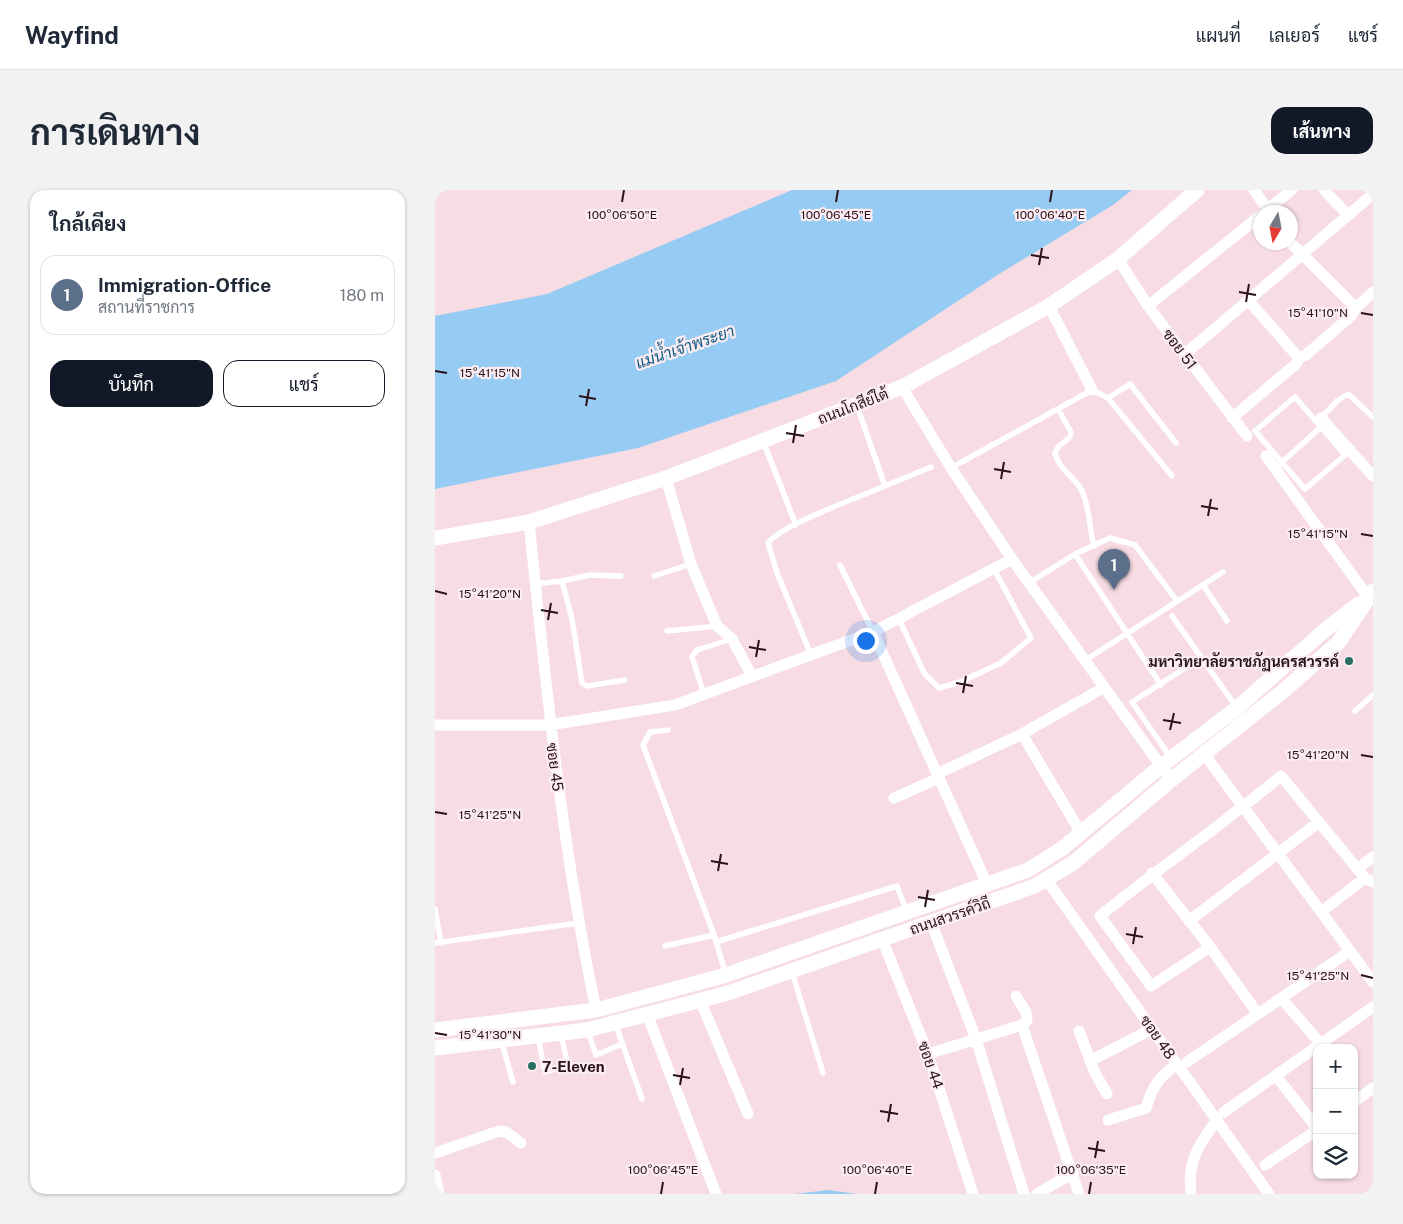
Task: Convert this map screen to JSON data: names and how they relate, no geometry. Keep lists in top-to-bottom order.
{
  "streets": {
    "main road": ["ถนนโกสีย์ใต้", "ถนนสวรรค์วิถี"],
    "street": [
      "ซอย 51",
      "ซอย 45",
      "ซอย 48",
      "ซอย 44"
    ]
  },
  "crossings": [
    ["ซอย 51", "ถนนโกสีย์ใต้"],
    ["ถนนโกสีย์ใต้", "ซอย 45"],
    ["ซอย 45", "ถนนสวรรค์วิถี"],
    ["ถนนสวรรค์วิถี", "ซอย 48"],
    ["ถนนสวรรค์วิถี", "ซอย 44"]
  ],
  "water": ["แม่น้ำเจ้าพระยา"],
  "places": ["มหาวิทยาลัยราชภัฏนครสวรรค์", "7-Eleven"],
  "north": "bottom",
  "page": {
    "header": "Wayfind",
    "nav": ["แผนที่", "เลเยอร์", "แชร์"],
    "buttons": [
      "เส้นทาง",
      ["บันทึก", "แชร์"]
    ],
    "title": "การเดินทาง",
    "heading": "ใกล้เคียง",
    "list": [
      {
        "mark": "1",
        "name": "Immigration-Office",
        "note": "สถานที่ราชการ",
        "value": "180 m"
      }
    ],
    "pins": "1",
    "map_buttons": ["+", "−"]
  },
  "coordinates": [
    "100°06'50\"E",
    "100°06'45\"E",
    "100°06'40\"E",
    "15°41'10\"N",
    "15°41'15\"N",
    "15°41'20\"N",
    "15°41'25\"N",
    "15°41'30\"N",
    "100°06'35\"E"
  ]
}
